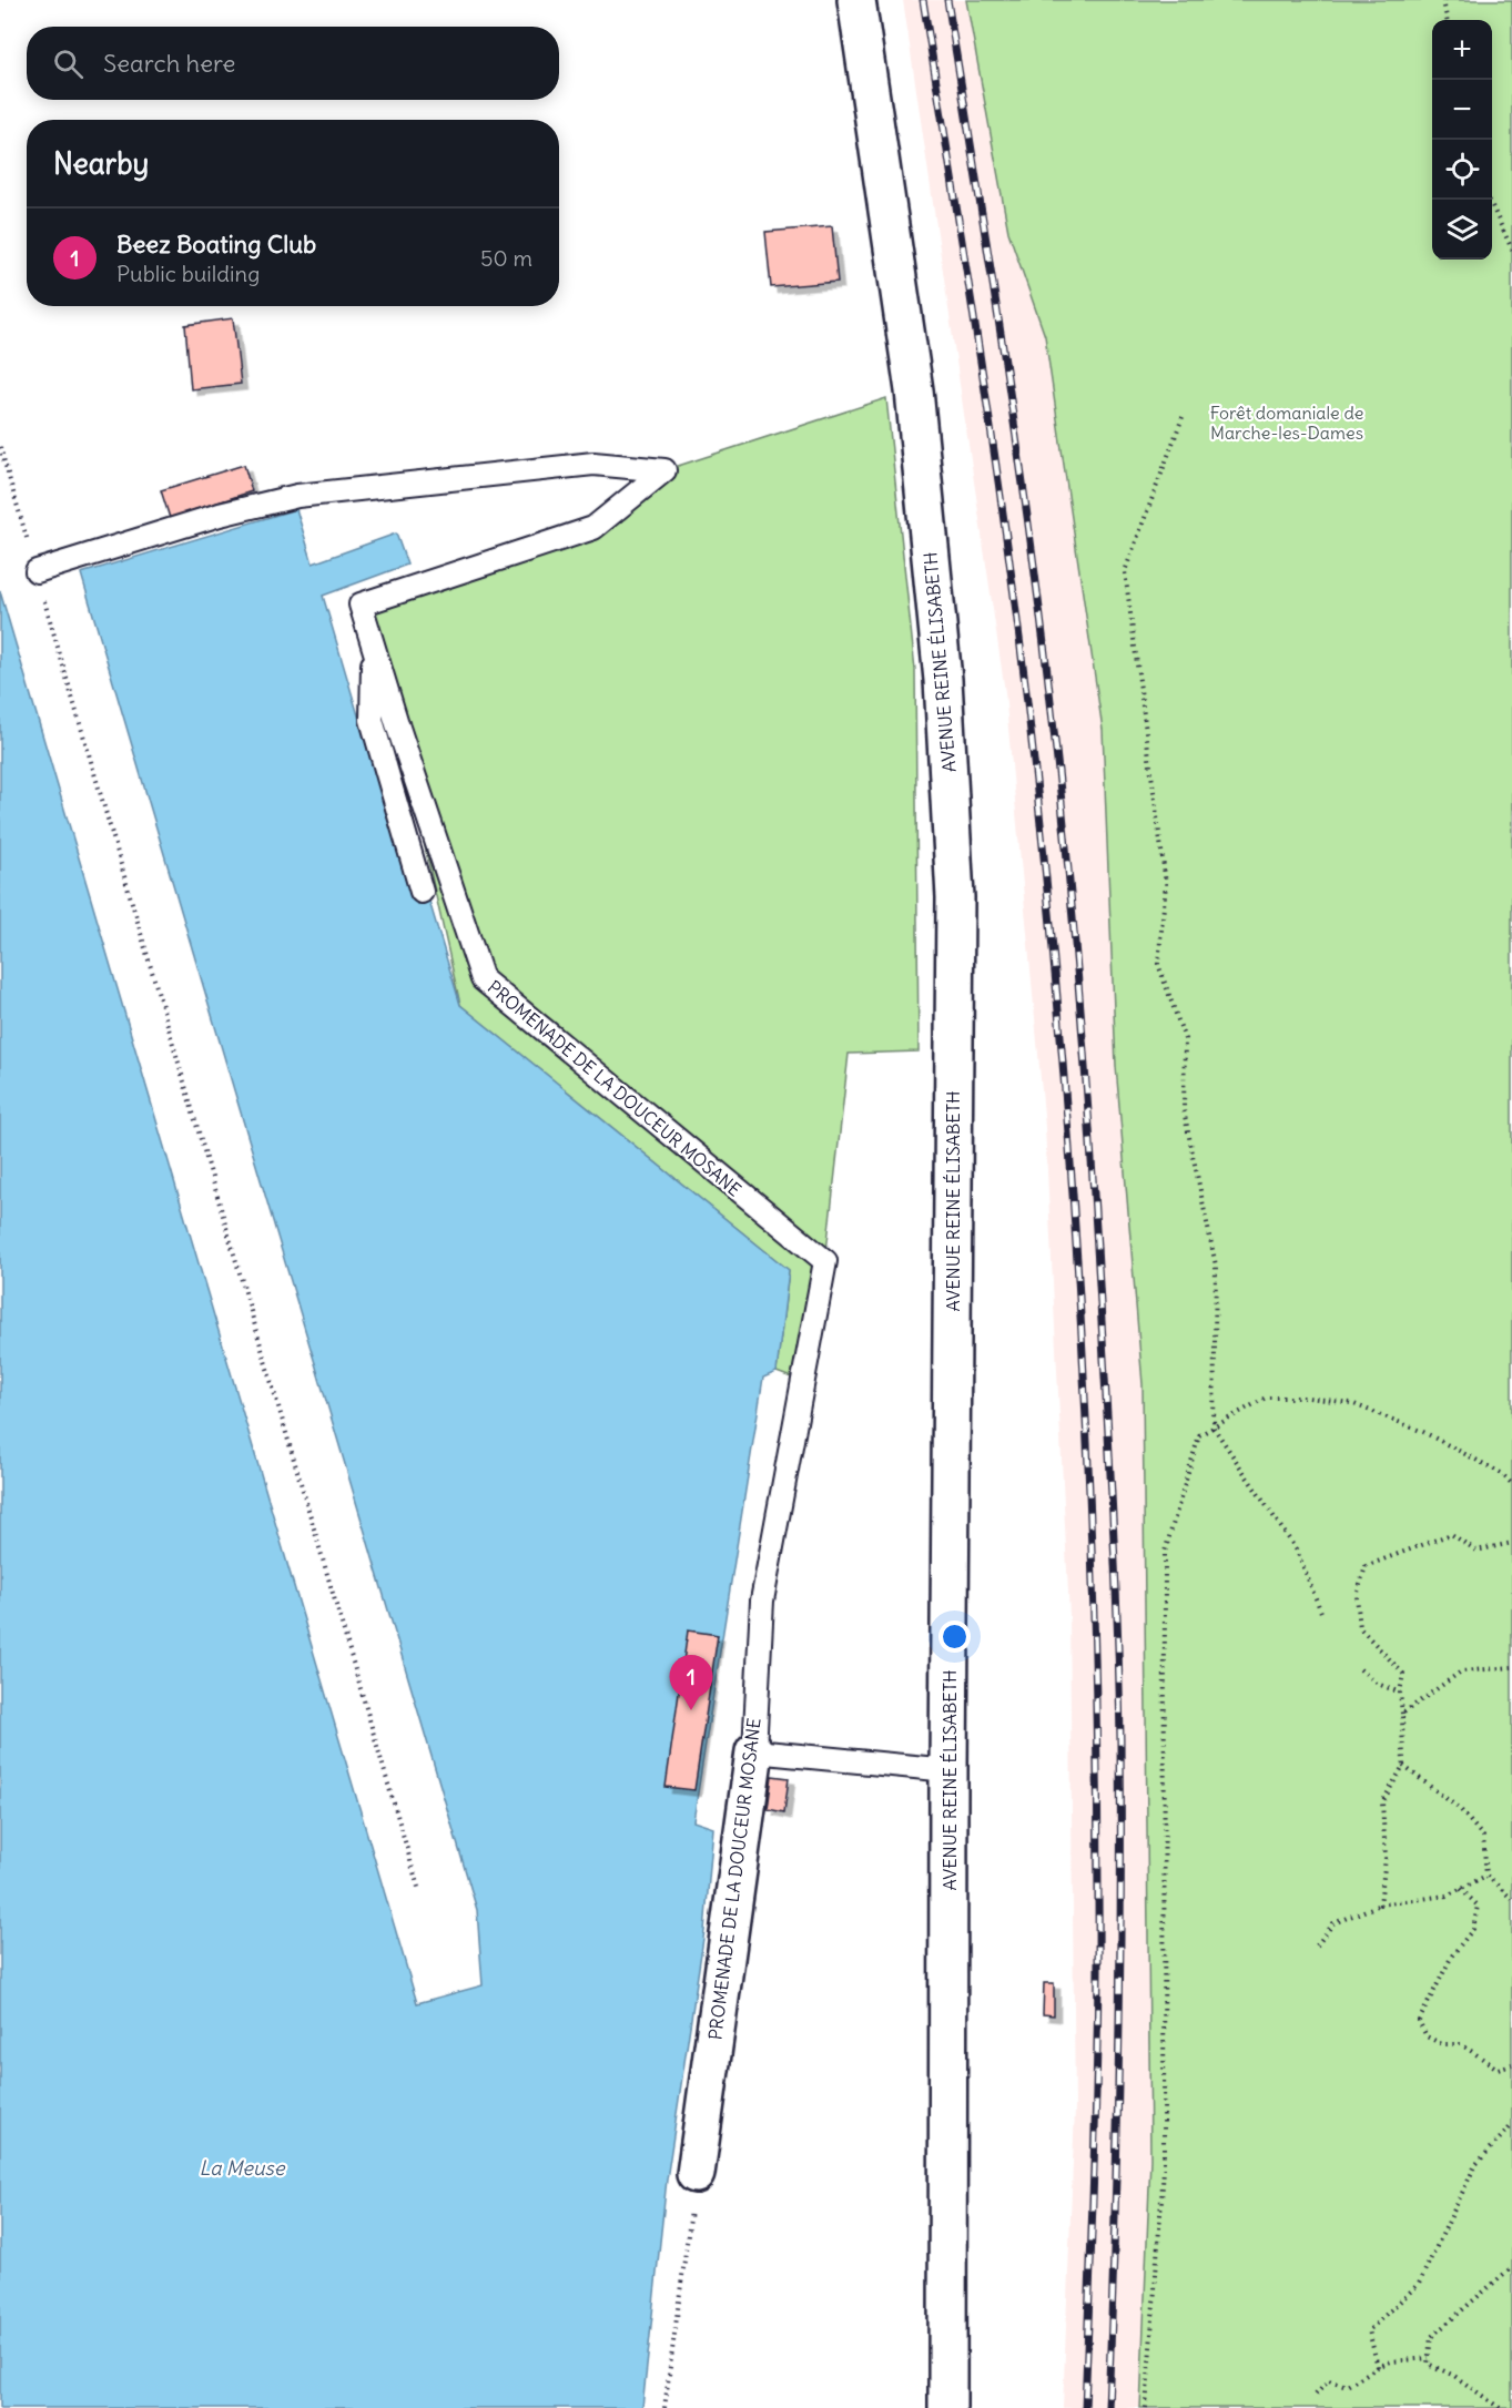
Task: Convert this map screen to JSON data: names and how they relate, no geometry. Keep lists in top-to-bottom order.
{
  "streets": {
    "main road": ["AVENUE REINE ÉLISABETH", "PROMENADE DE LA DOUCEUR MOSANE"]
  },
  "water": ["La Meuse"],
  "parks": ["Forêt domaniale de Marche-les-Dames"],
  "page": {
    "map_buttons": ["+", "−"],
    "search": "Search here",
    "heading": "Nearby",
    "list": [
      {
        "mark": "1",
        "name": "Beez Boating Club",
        "note": "Public building",
        "value": "50 m"
      }
    ],
    "pins": "1"
  }
}
